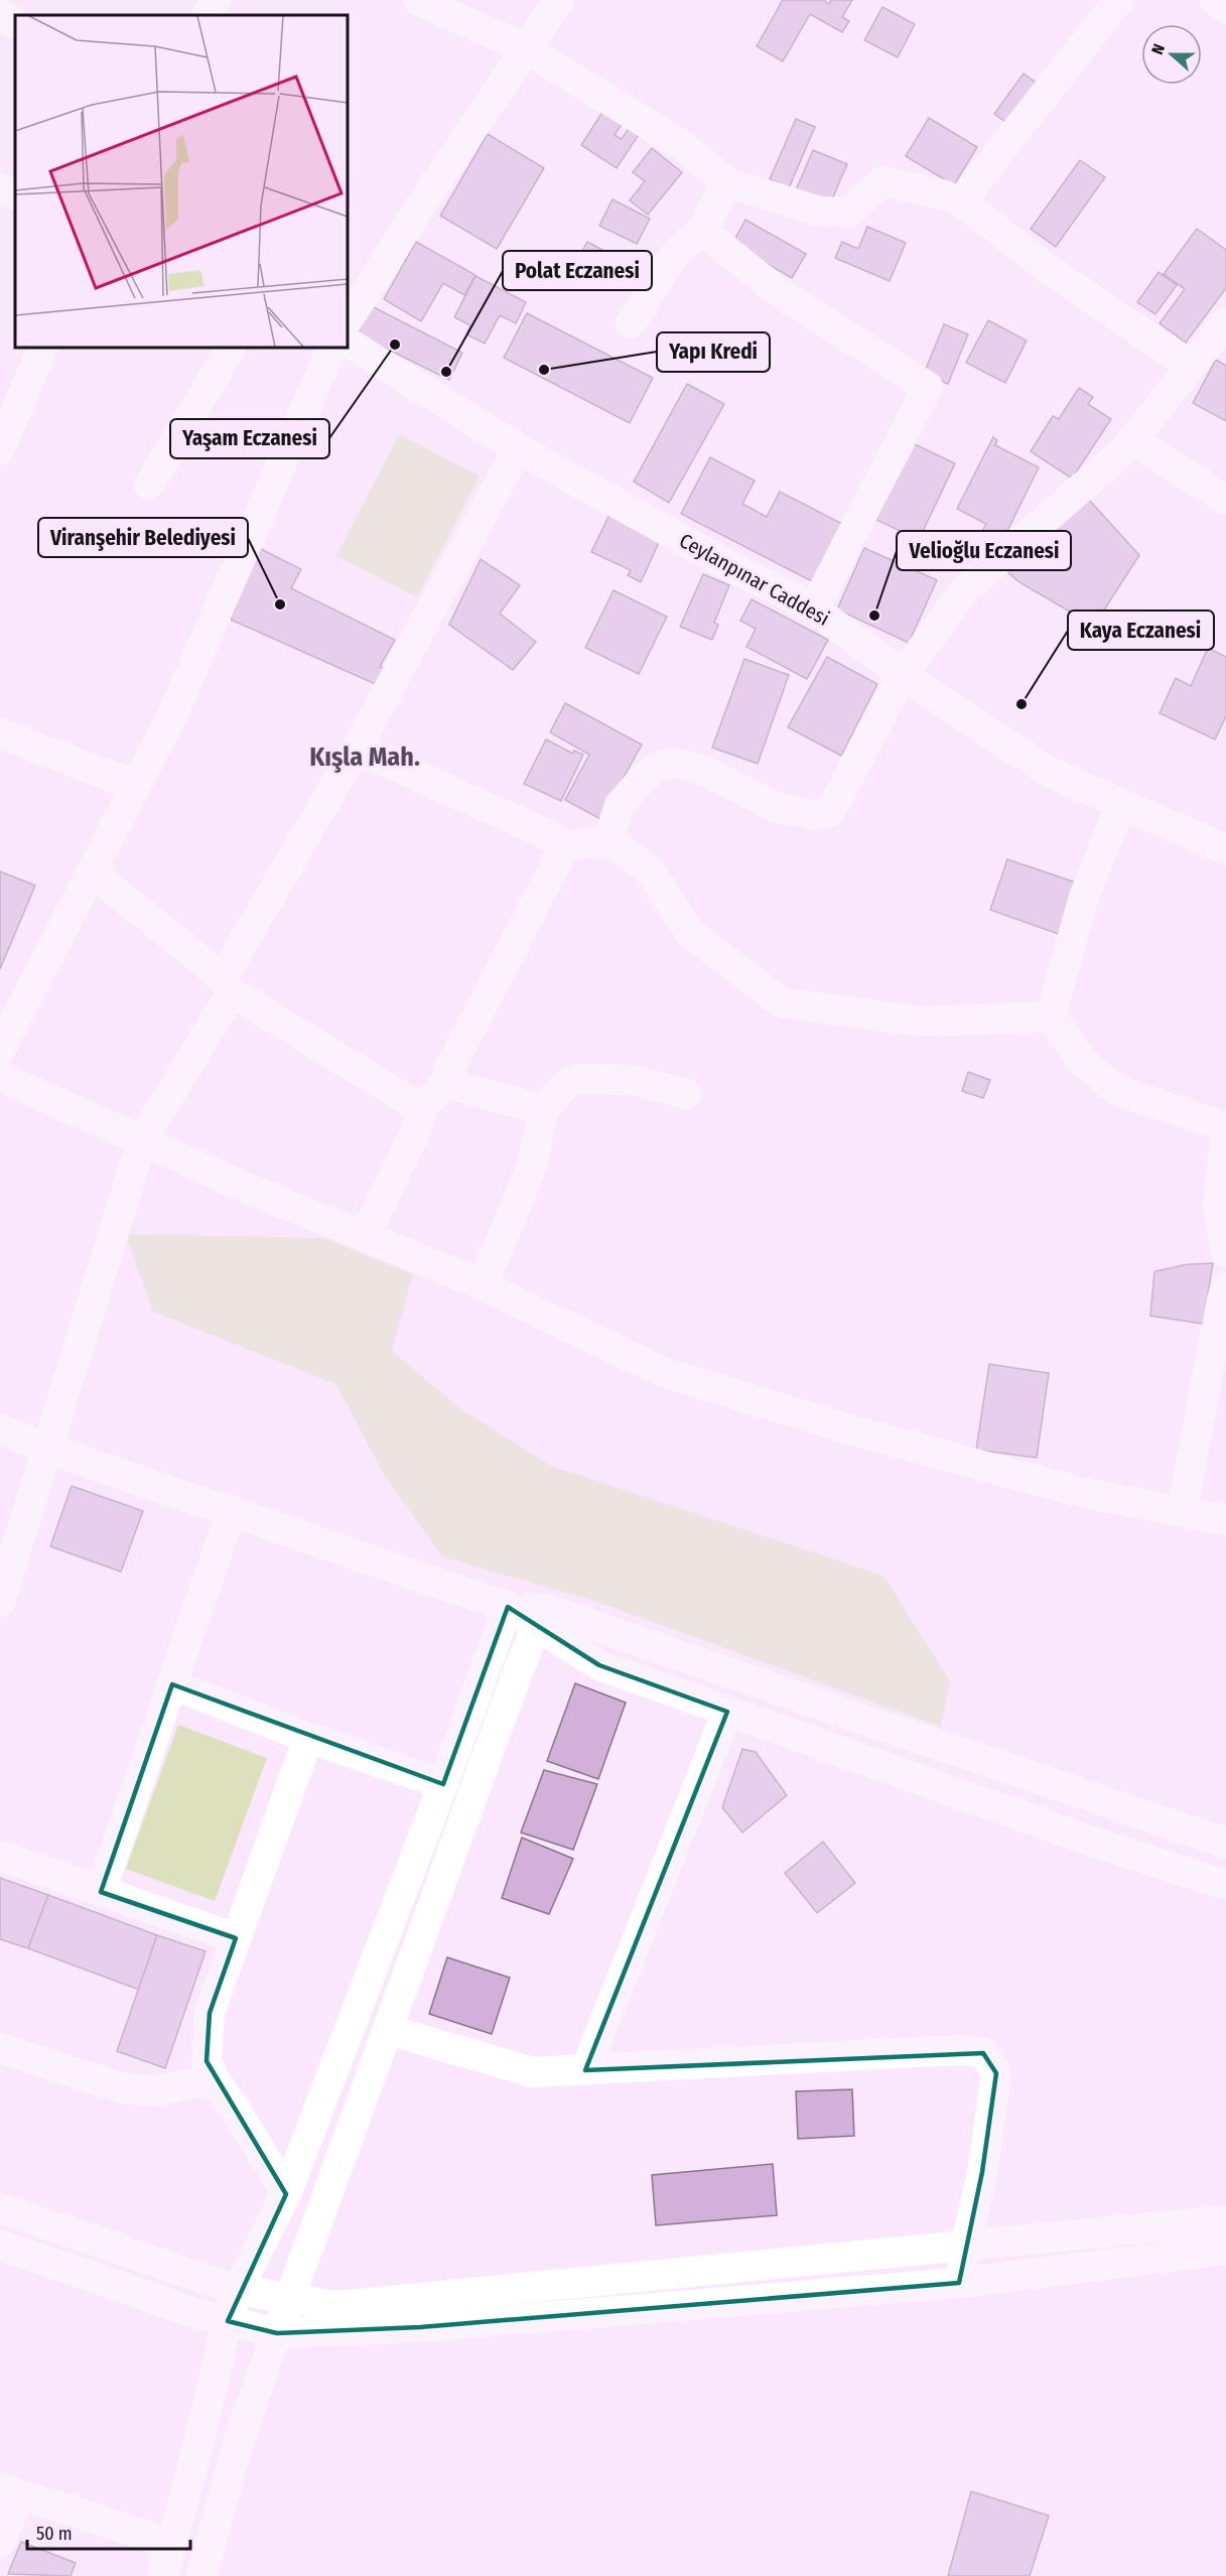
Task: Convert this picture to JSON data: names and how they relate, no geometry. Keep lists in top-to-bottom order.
{
  "streets": {
    "street": ["Ceylanpınar Caddesi"]
  },
  "districts": ["Kışla Mah."],
  "places": [
    "Yaşam Eczanesi",
    "Yapı Kredi",
    "Polat Eczanesi",
    "Viranşehir Belediyesi",
    "Velioğlu Eczanesi",
    "Kaya Eczanesi"
  ],
  "scale_bar": "50 m",
  "north": "left"
}
